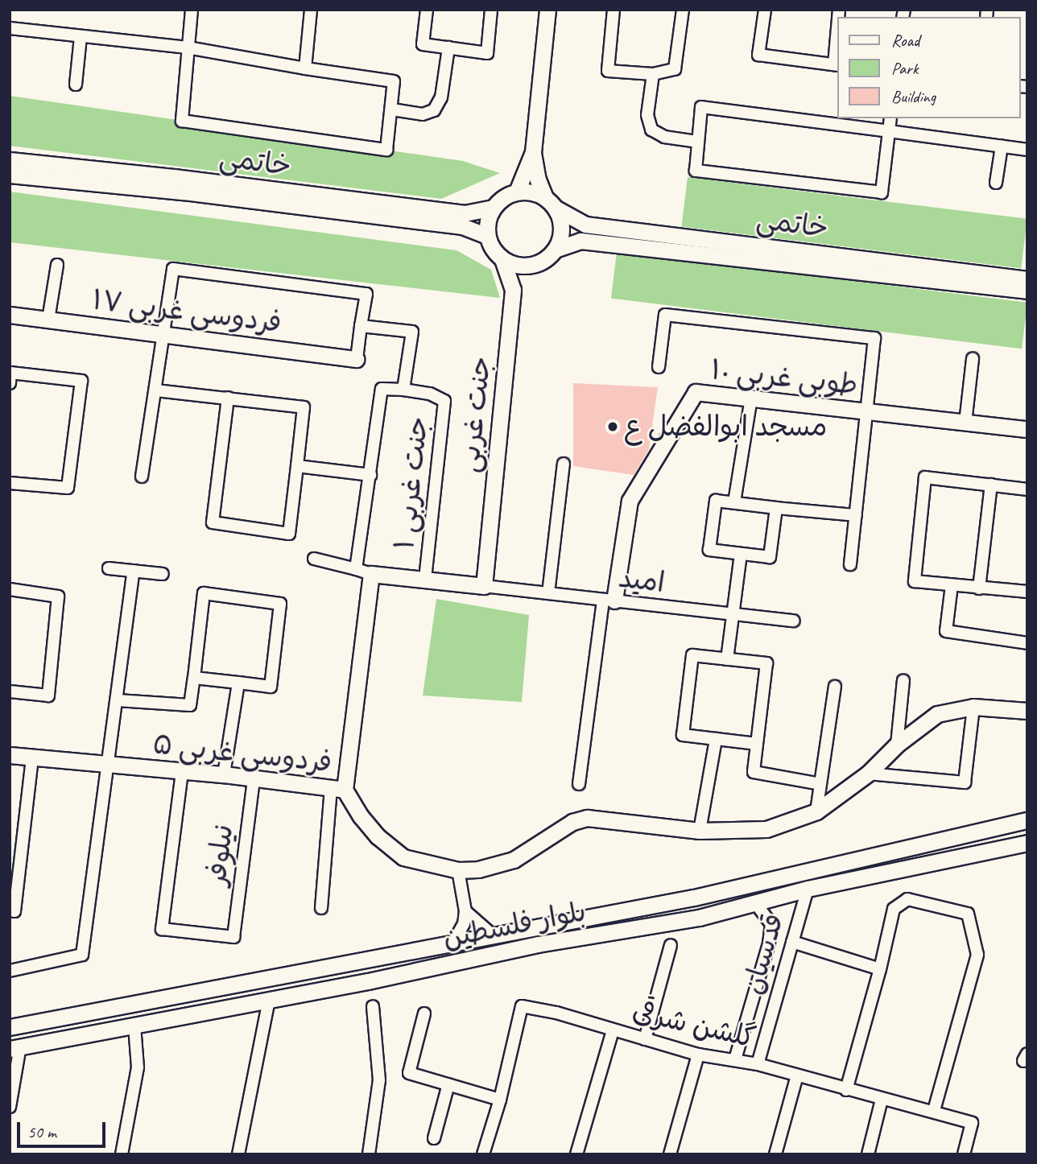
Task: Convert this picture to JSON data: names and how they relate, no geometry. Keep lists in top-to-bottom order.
{
  "streets": {
    "main road": [
      "خاتمی",
      "فردوسی غربی ۱۷",
      "طوبی غربی ۱۰",
      "جنت غربی",
      "فردوسی غربی ۵",
      "بلوار فلسطین"
    ],
    "street": [
      "جنت غربی ۱",
      "امید",
      "نیلوفر",
      "قدسیان",
      "گلشن شرقی"
    ]
  },
  "crossings": [
    ["خاتمی", "جنت غربی"],
    ["طوبی غربی ۱۰", "امید"],
    ["جنت غربی", "امید"],
    ["فردوسی غربی ۵", "نیلوفر"],
    ["بلوار فلسطین", "قدسیان"],
    ["قدسیان", "گلشن شرقی"]
  ],
  "places": ["مسجد ابوالفضل ع"],
  "legend": ["Road", "Park", "Building"],
  "scale_bar": "50 m"
}
